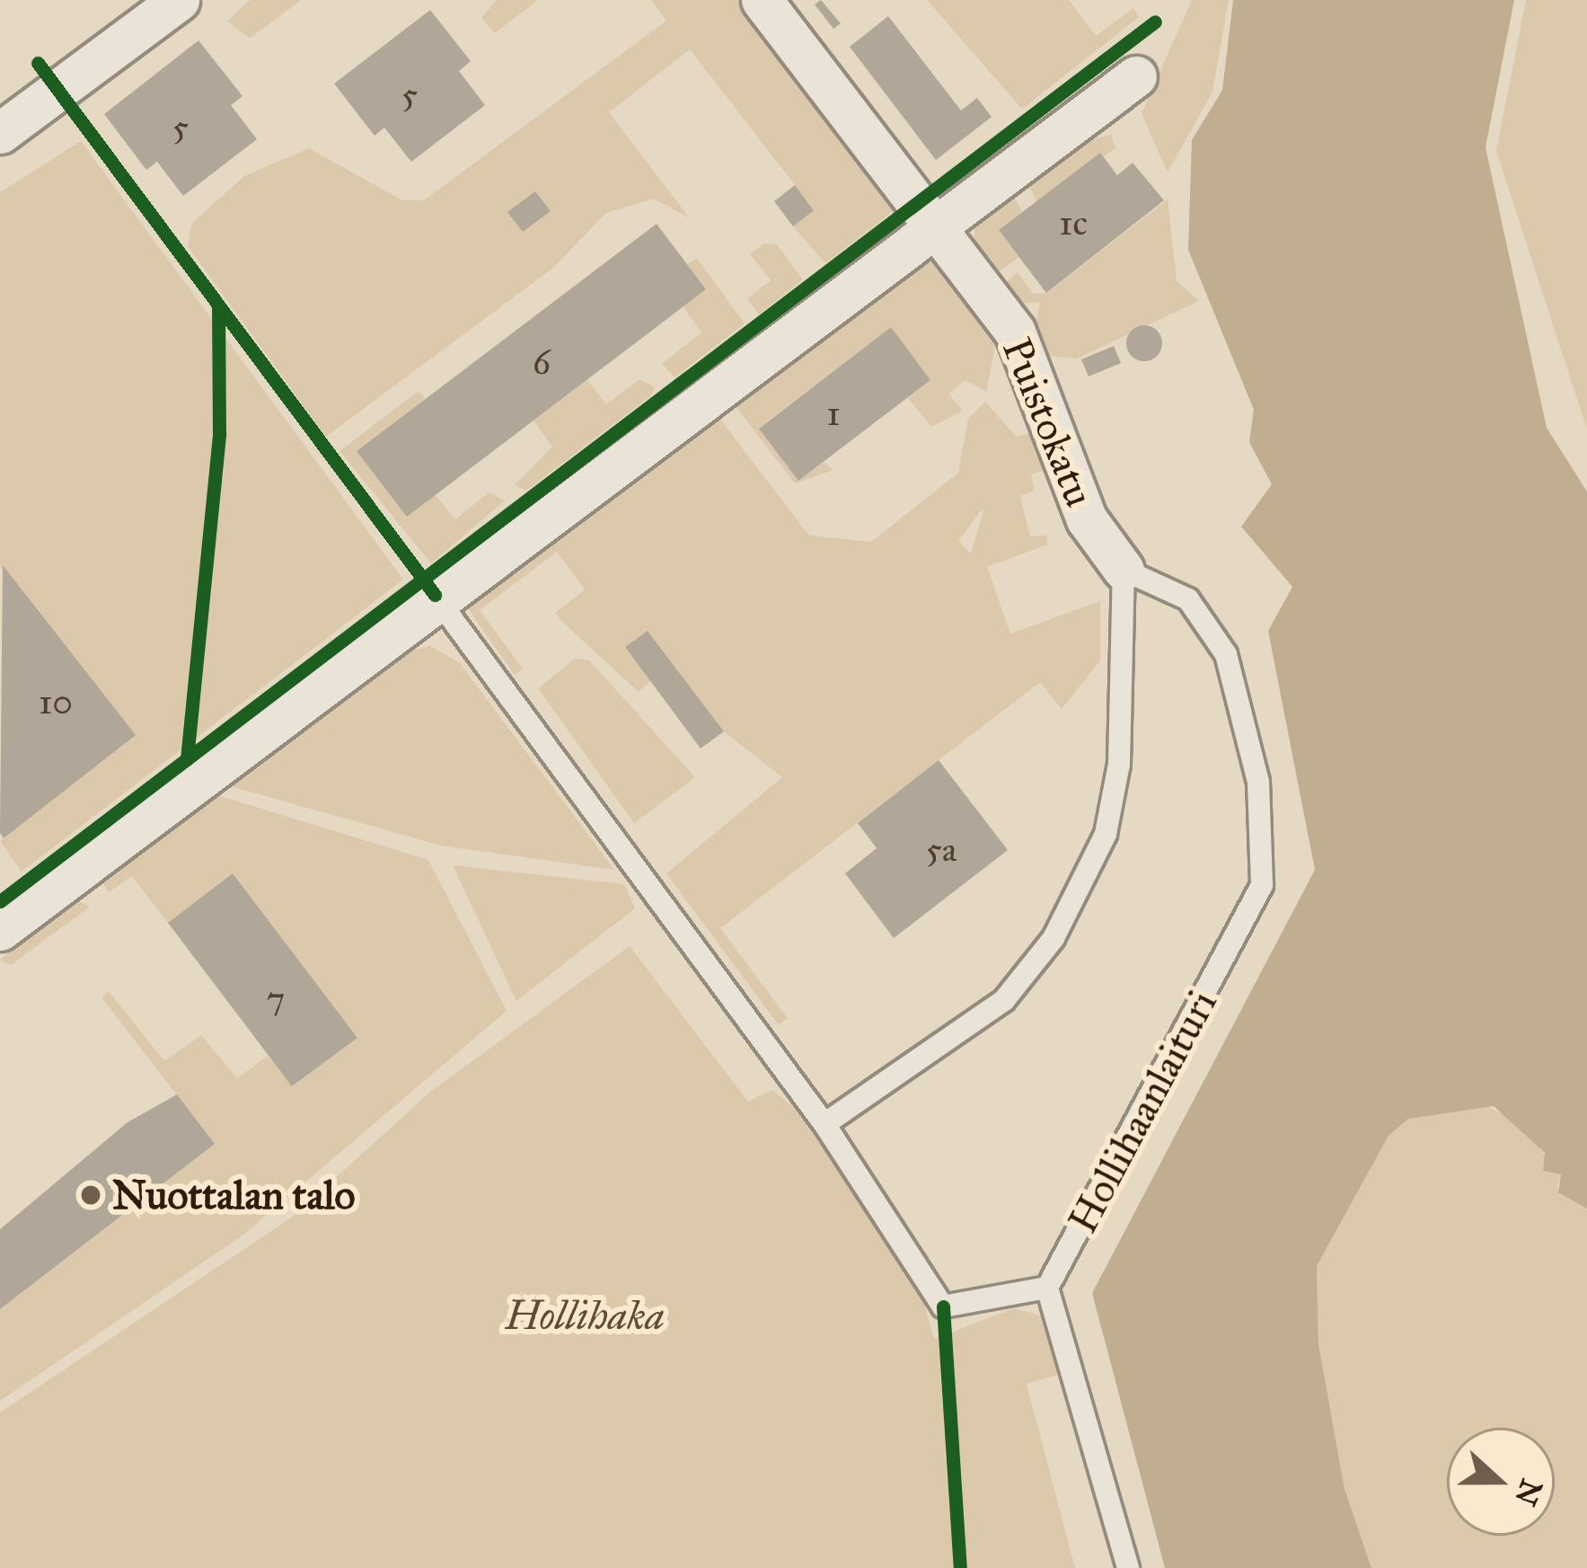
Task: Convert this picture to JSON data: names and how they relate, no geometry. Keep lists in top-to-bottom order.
{
  "streets": {
    "street": ["Puistokatu"],
    "lane": ["Hollihaanlaituri"]
  },
  "crossings": [
    ["Puistokatu", "Hollihaanlaituri"]
  ],
  "parks": ["Hollihaka"],
  "places": ["Nuottalan talo"],
  "house_numbers": [
    "5",
    "5",
    "1c",
    "6",
    "1",
    "10",
    "5a",
    "7"
  ],
  "north": "right"
}
